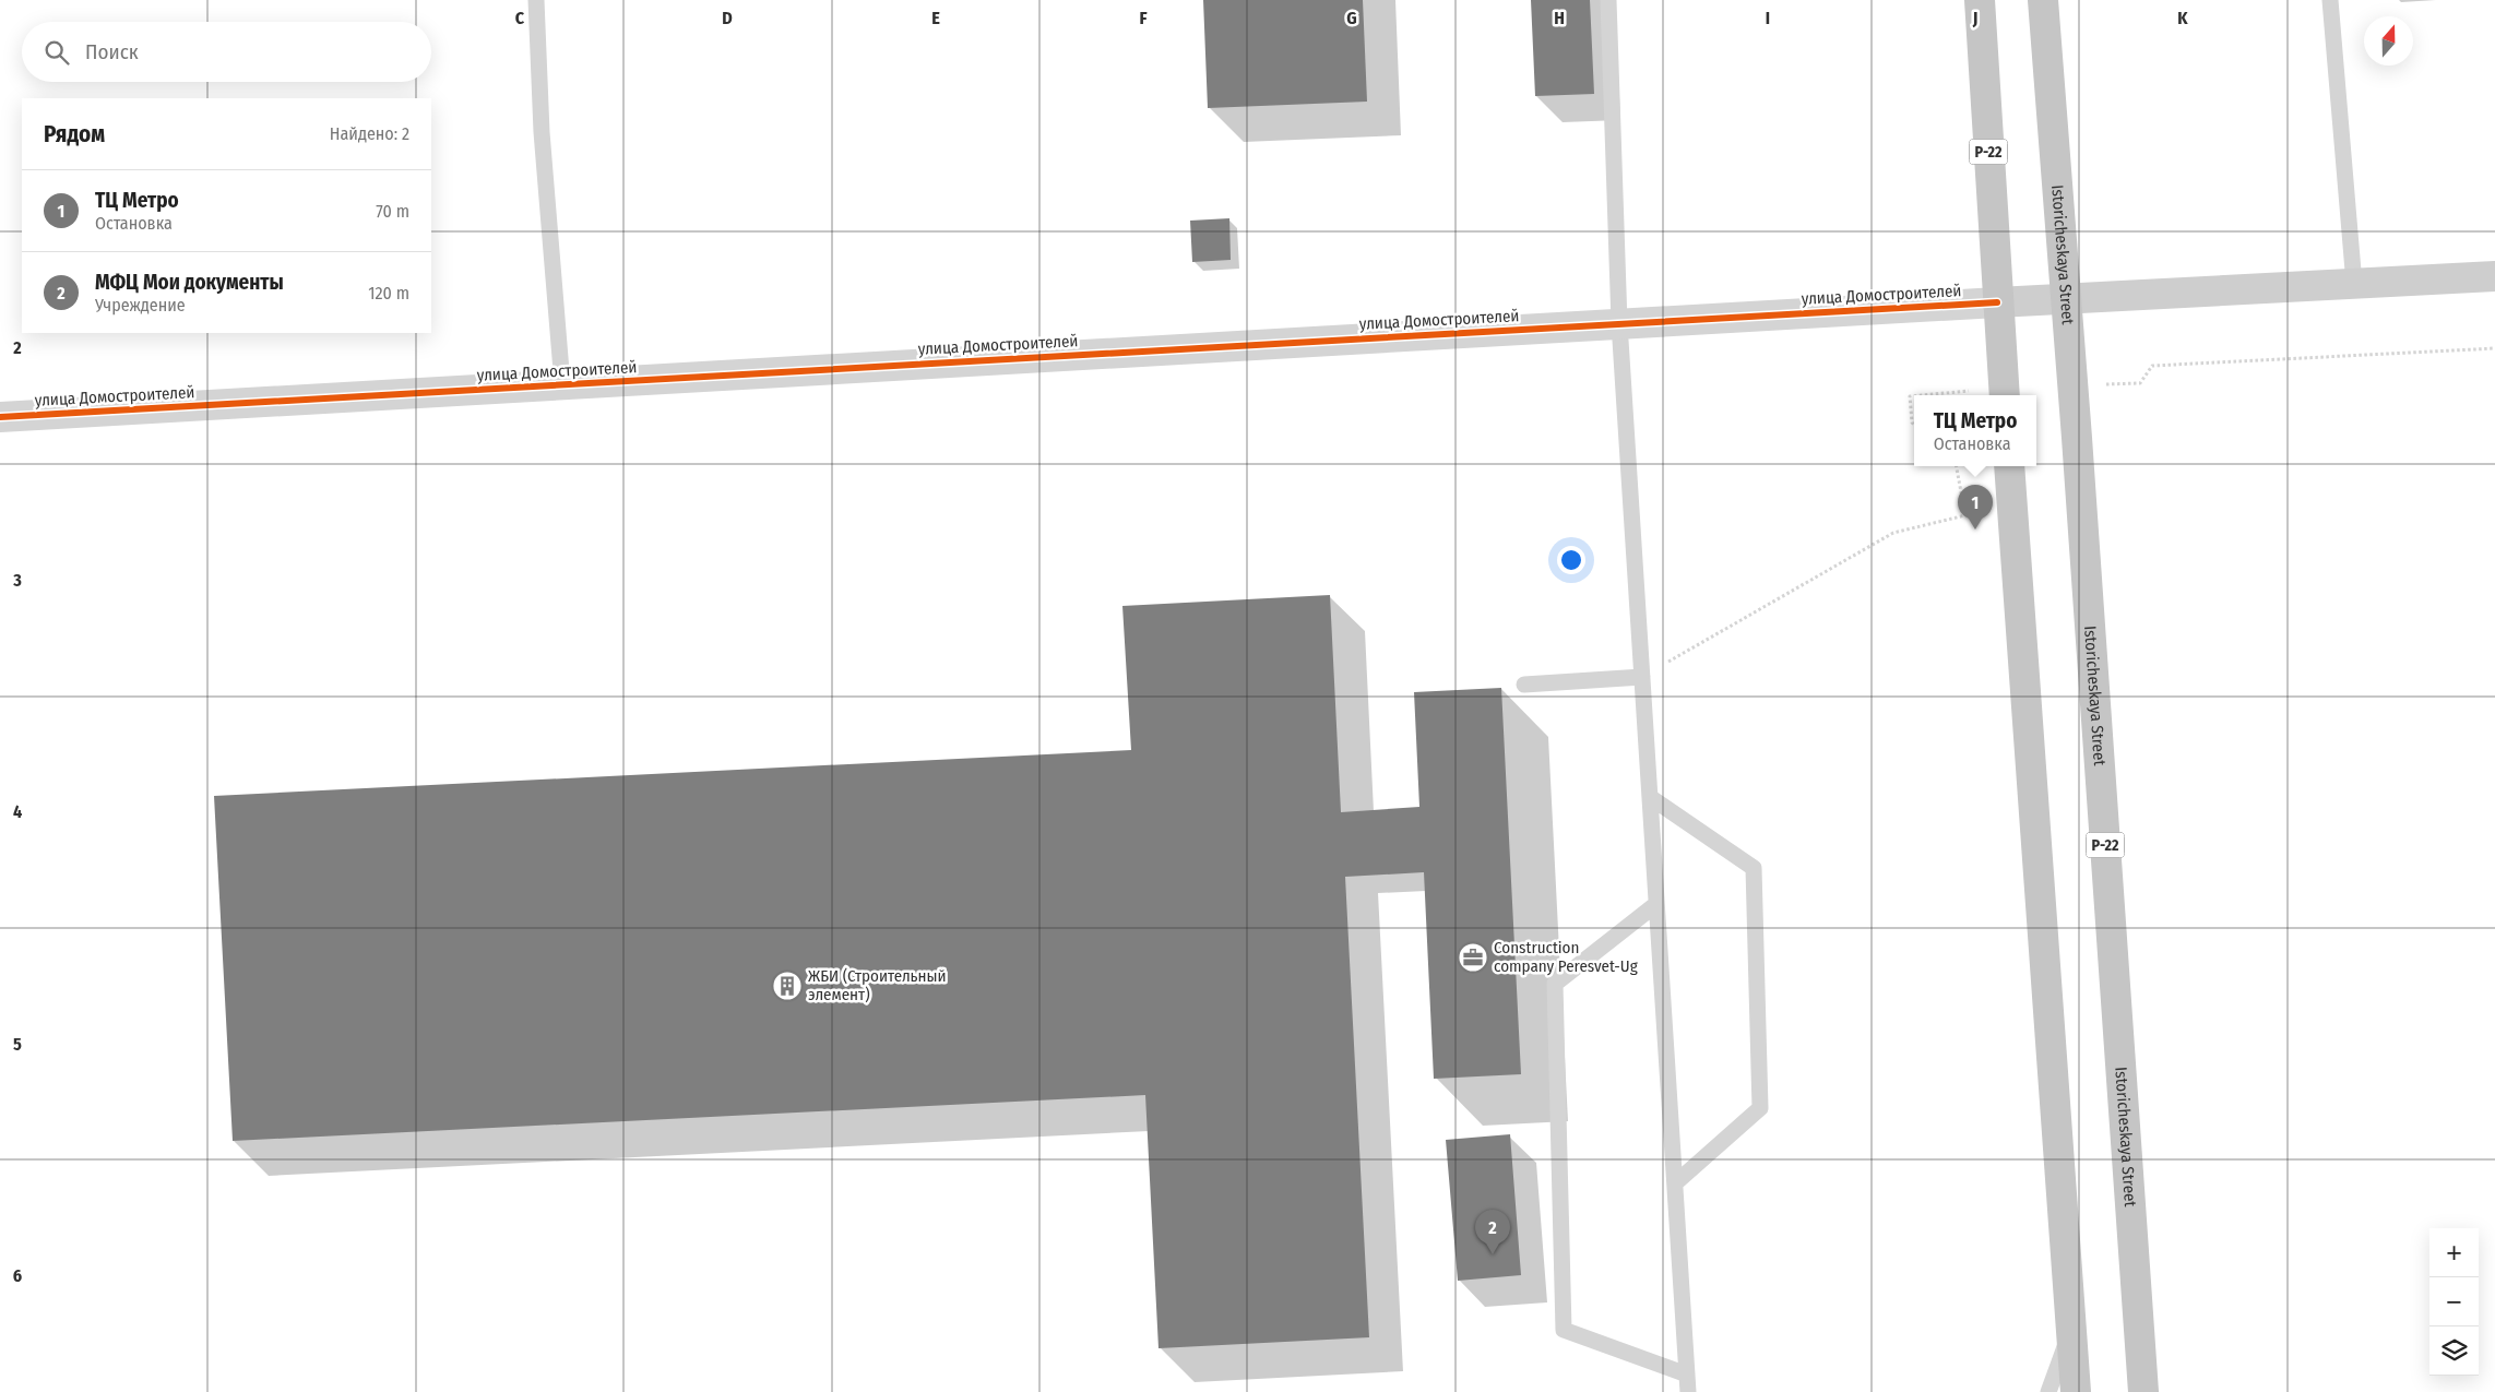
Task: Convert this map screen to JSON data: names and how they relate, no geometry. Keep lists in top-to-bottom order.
{
  "streets": {
    "highway": ["Р-22", "Istoricheskaya Street"],
    "main road": ["улица Домостроителей"]
  },
  "crossings": [
    ["Р-22", "улица Домостроителей"],
    ["Istoricheskaya Street", "улица Домостроителей"]
  ],
  "places": {
    "office": ["Construction company Peresvet-Ug"],
    "building": ["ЖБИ (Строительный элемент)"]
  },
  "north": "top",
  "page": {
    "search": "Поиск",
    "heading": ["Рядом", "Найдено: 2"],
    "list": [
      {
        "mark": "1",
        "name": "ТЦ Метро",
        "note": "Остановка",
        "value": "70 m"
      },
      {
        "mark": "2",
        "name": "МФЦ Мои документы",
        "note": "Учреждение",
        "value": "120 m"
      }
    ],
    "popup": ["ТЦ Метро", "Остановка"],
    "pins": ["1", "2"],
    "map_buttons": ["+", "−"]
  },
  "grid": {
    "columns": [
      "C",
      "D",
      "E",
      "F",
      "G",
      "H",
      "I",
      "J",
      "K"
    ],
    "rows": [
      "2",
      "3",
      "4",
      "5",
      "6"
    ]
  }
}
